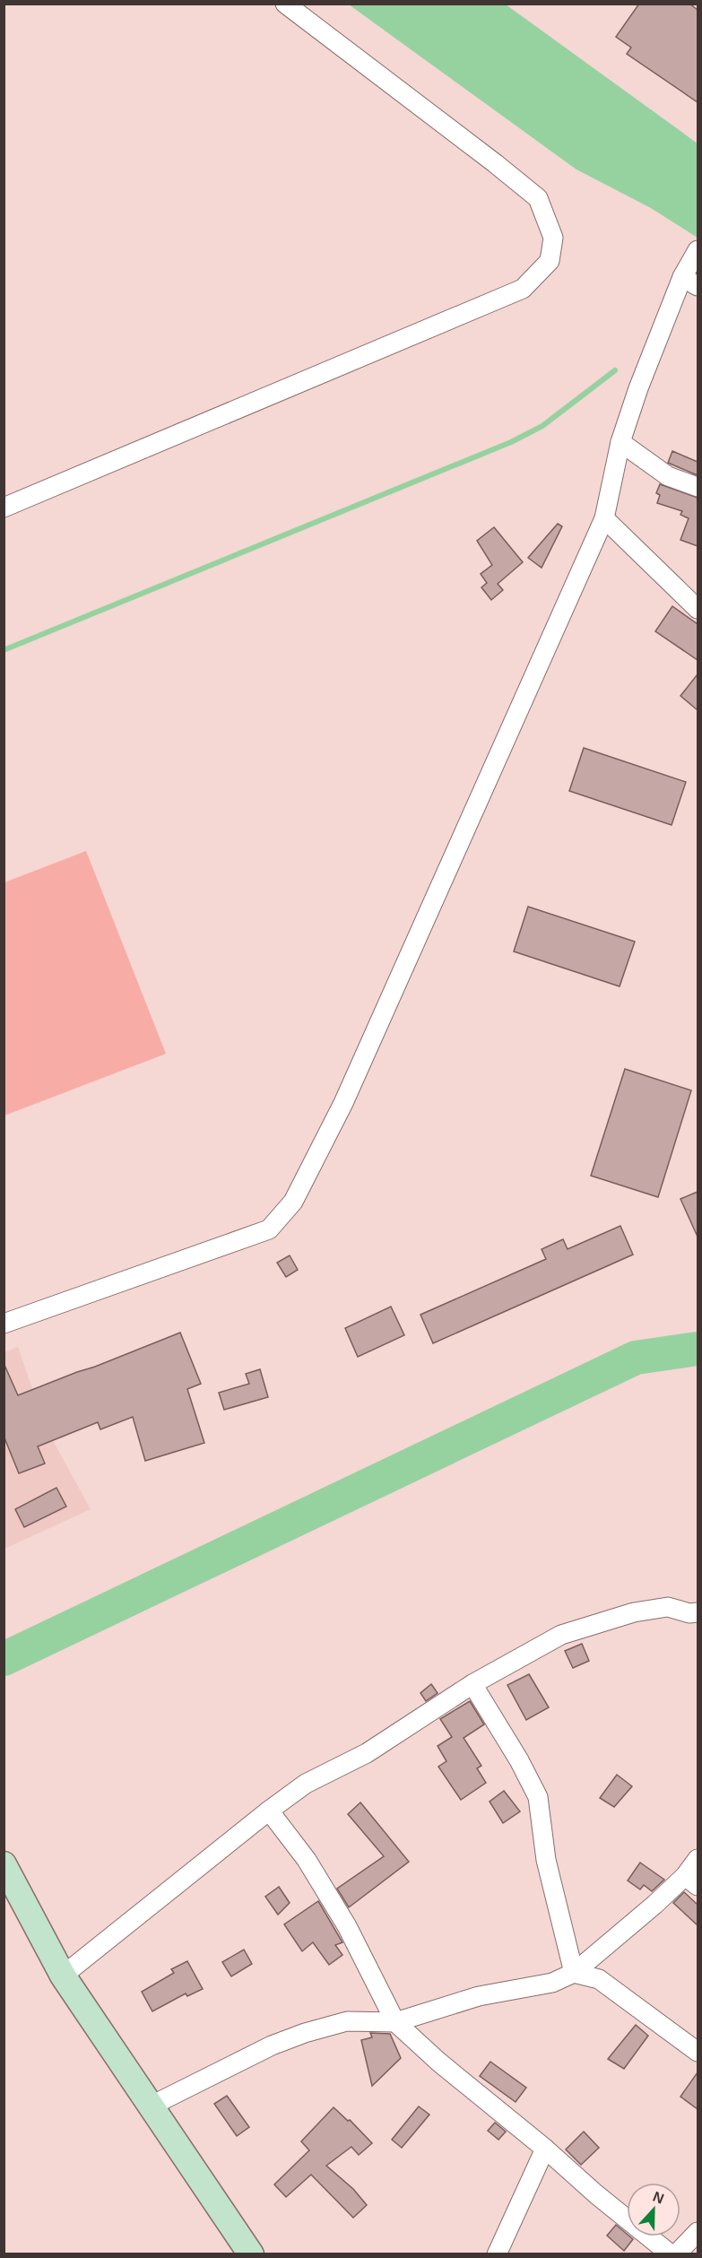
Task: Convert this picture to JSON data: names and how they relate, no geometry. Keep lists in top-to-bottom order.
{
  "north": "top"
}
